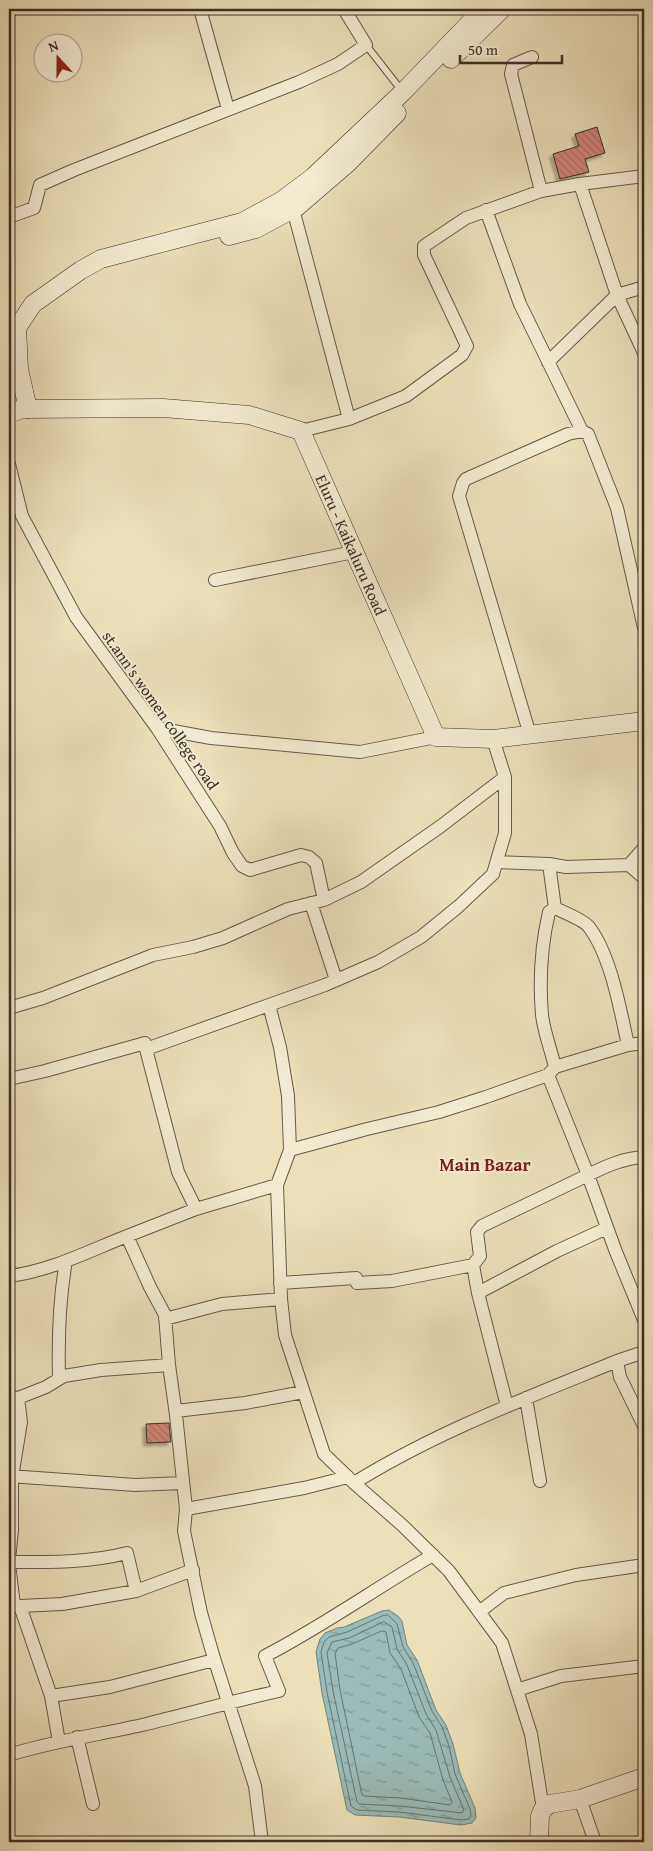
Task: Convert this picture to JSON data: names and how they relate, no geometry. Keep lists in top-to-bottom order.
{
  "streets": {
    "street": ["Eluru - Kaikaluru Road", "st.ann's women college road"]
  },
  "districts": ["Main Bazar"],
  "scale_bar": "50 m",
  "north": "top"
}
